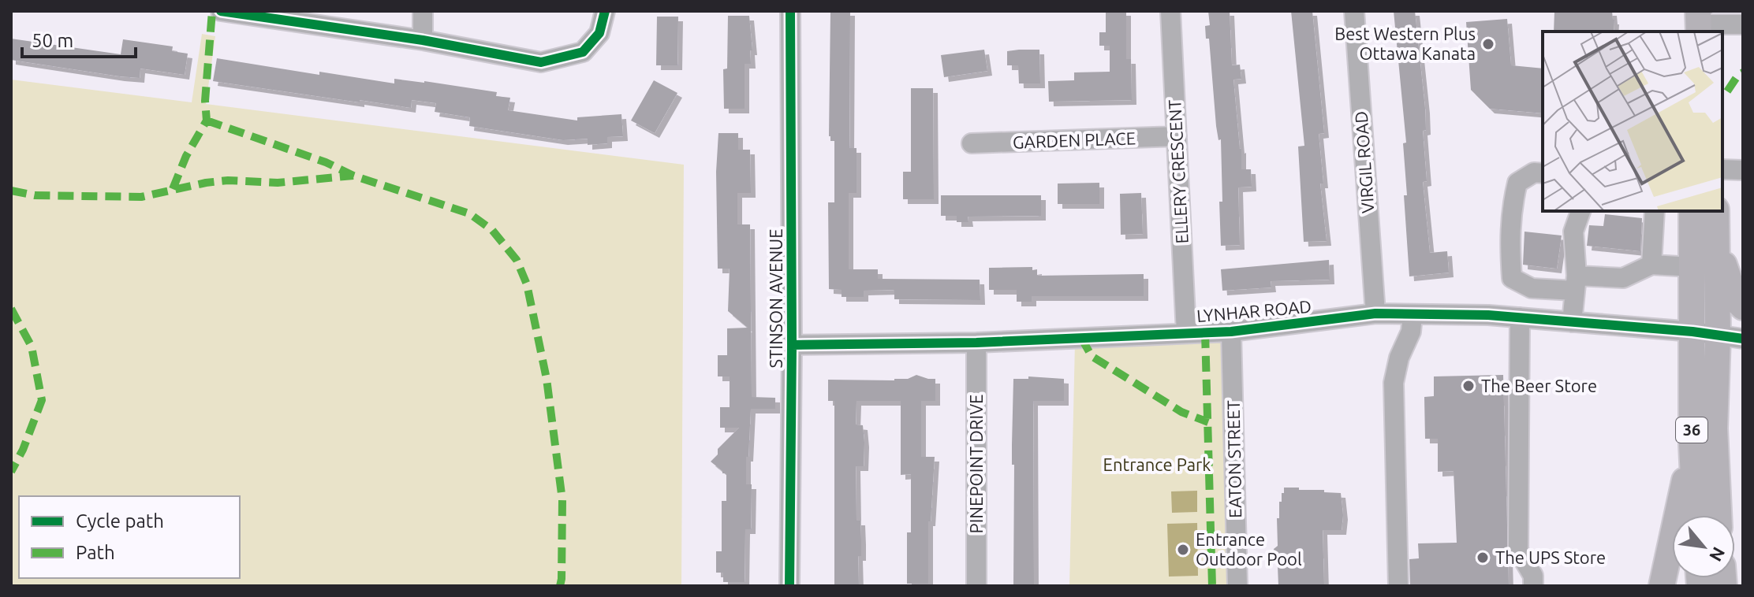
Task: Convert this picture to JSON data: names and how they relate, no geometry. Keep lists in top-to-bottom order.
{
  "streets": {
    "main road": ["36"],
    "street": [
      "GARDEN PLACE",
      "VIRGIL ROAD",
      "ELLERY CRESCENT",
      "STINSON AVENUE",
      "LYNHAR ROAD",
      "EATON STREET",
      "PINEPOINT DRIVE"
    ]
  },
  "crossings": [
    ["GARDEN PLACE", "ELLERY CRESCENT"],
    ["VIRGIL ROAD", "LYNHAR ROAD"],
    ["ELLERY CRESCENT", "LYNHAR ROAD"],
    ["STINSON AVENUE", "LYNHAR ROAD"],
    ["LYNHAR ROAD", "36"],
    ["LYNHAR ROAD", "EATON STREET"],
    ["LYNHAR ROAD", "PINEPOINT DRIVE"]
  ],
  "parks": ["Entrance Park"],
  "places": [
    "Best Western Plus Ottawa Kanata",
    "The Beer Store",
    "Entrance Outdoor Pool",
    "The UPS Store"
  ],
  "legend": ["Cycle path", "Path"],
  "scale_bar": "50 m",
  "north": "bottom right"
}
